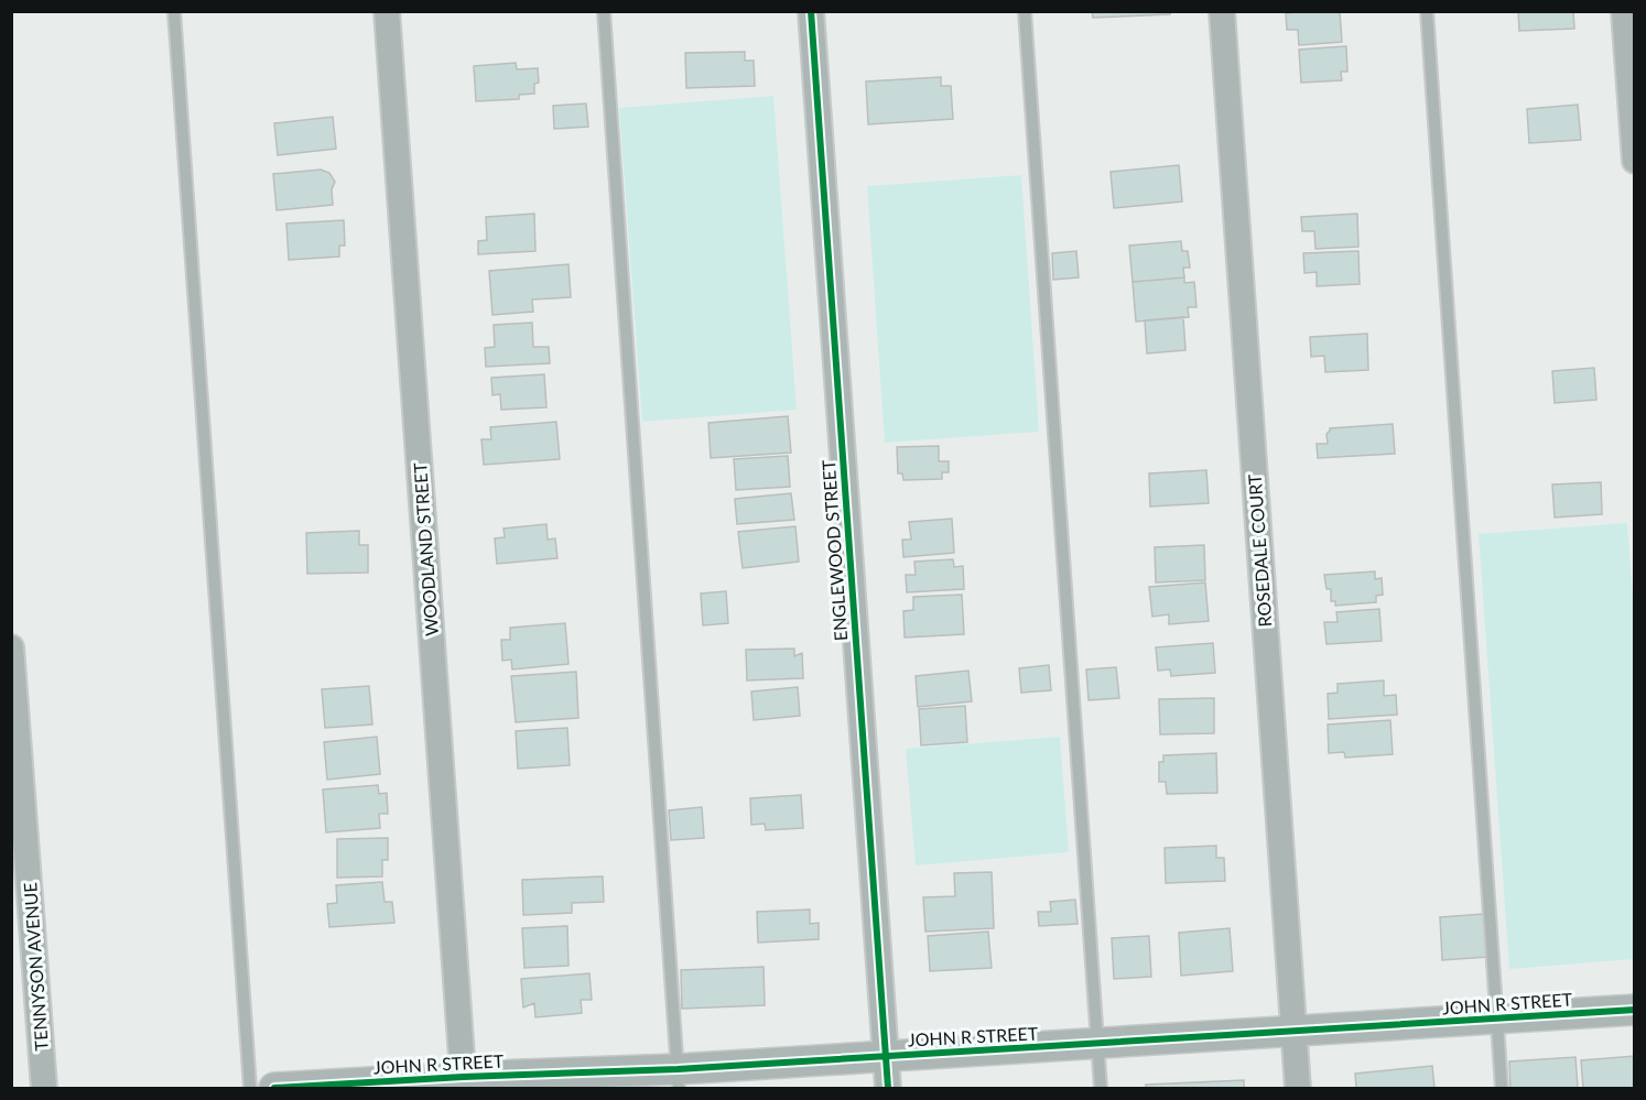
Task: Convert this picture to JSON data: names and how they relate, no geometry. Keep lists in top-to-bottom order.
{
  "streets": {
    "street": [
      "WOODLAND STREET",
      "ENGLEWOOD STREET",
      "ROSEDALE COURT",
      "TENNYSON AVENUE",
      "JOHN R STREET"
    ]
  },
  "crossings": [
    ["WOODLAND STREET", "JOHN R STREET"],
    ["ENGLEWOOD STREET", "JOHN R STREET"],
    ["ROSEDALE COURT", "JOHN R STREET"]
  ]
}
